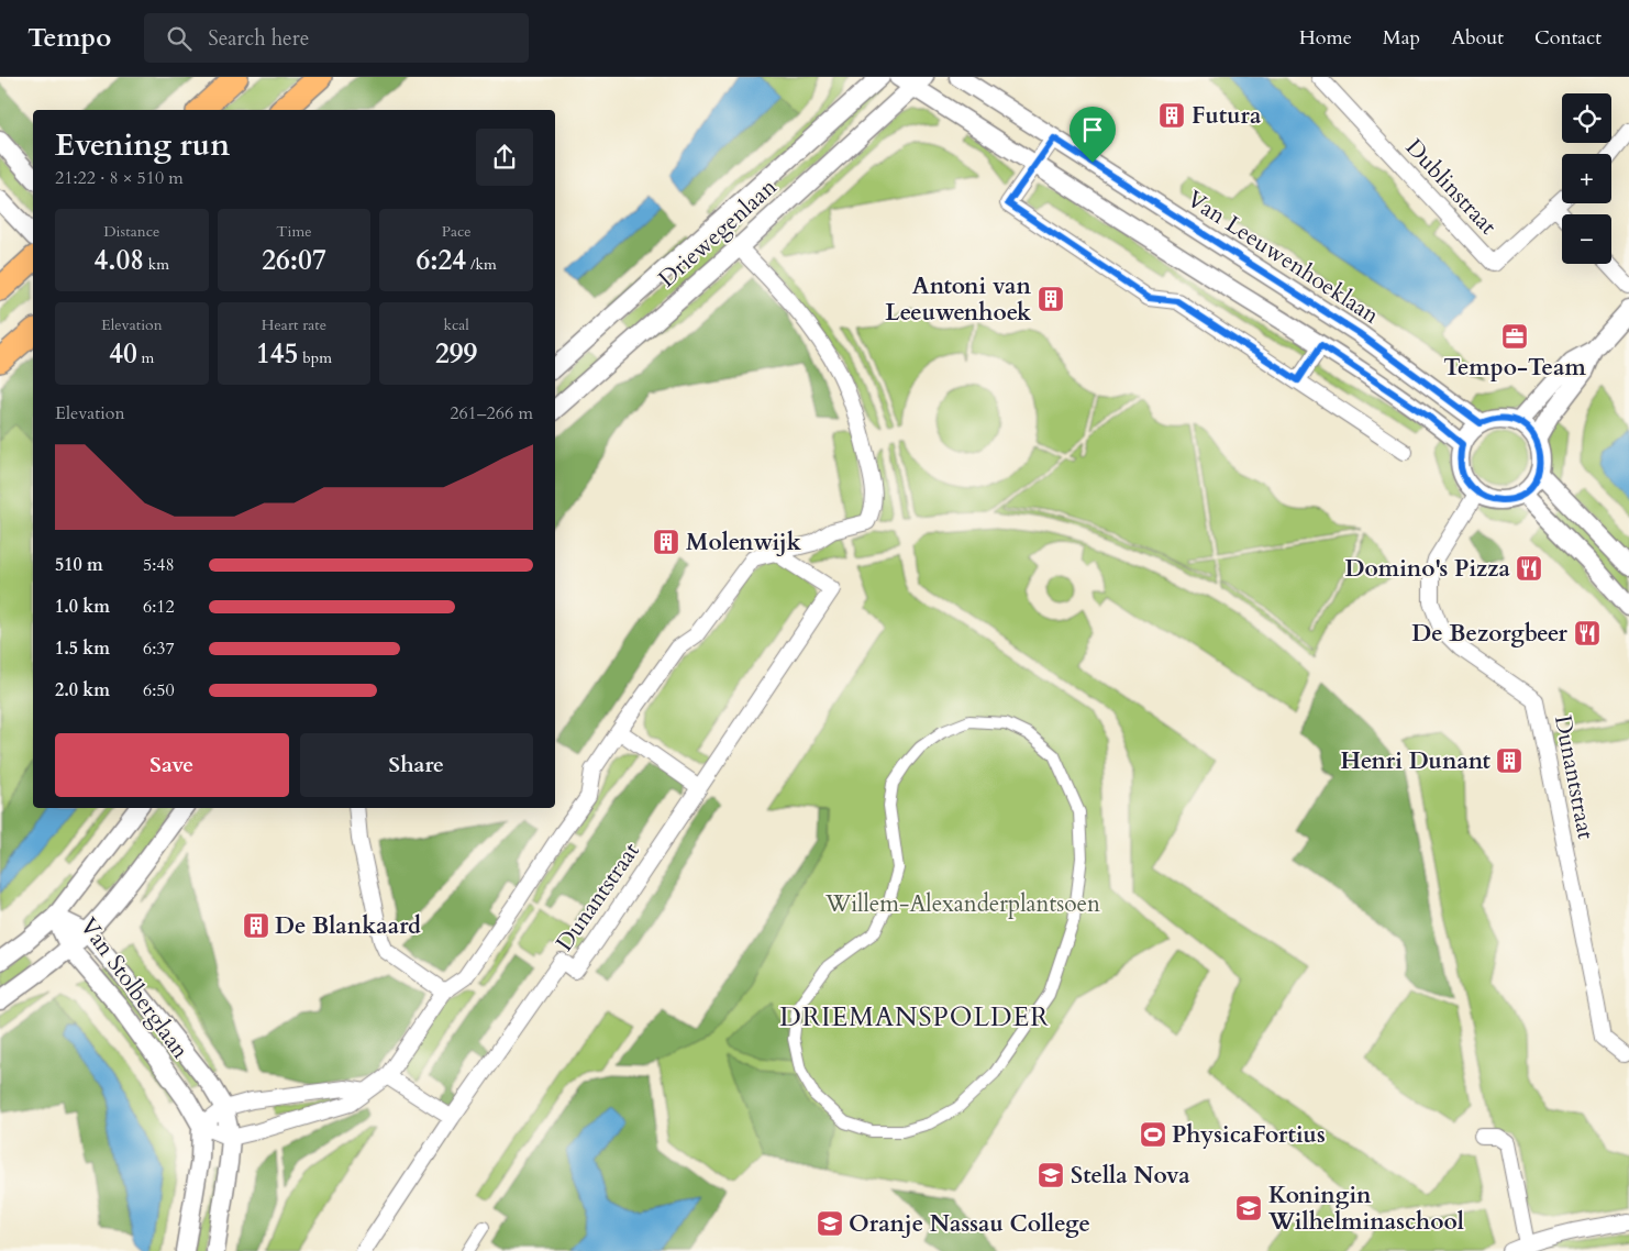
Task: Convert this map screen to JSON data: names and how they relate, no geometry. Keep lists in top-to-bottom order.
{
  "streets": {
    "street": [
      "Dublinstraat",
      "Driewegenlaan",
      "Van Leeuwenhoeklaan",
      "Dunantstraat",
      "Van Stolberglaan"
    ]
  },
  "crossings": [
    ["Van Leeuwenhoeklaan", "Dunantstraat"]
  ],
  "districts": ["DRIEMANSPOLDER"],
  "parks": ["Willem-Alexanderplantsoen"],
  "places": {
    "building": [
      "Futura",
      "Antoni van Leeuwenhoek",
      "Molenwijk",
      "Henri Dunant",
      "De Blankaard"
    ],
    "office": ["Tempo-Team"],
    "restaurant": ["Domino's Pizza", "De Bezorgbeer"],
    "sports": ["PhysicaFortius"],
    "school or university": ["Stella Nova", "Koningin Wilhelminaschool", "Oranje Nassau College"]
  },
  "page": {
    "header": "Tempo",
    "search": "Search here",
    "nav": [
      "Home",
      "Map",
      "About",
      "Contact"
    ],
    "map_buttons": ["+", "−"],
    "heading": ["Evening run", "21:22 · 8 × 510 m"],
    "stats": [
      ["Distance", "4.08 km"],
      ["Time", "26:07"],
      ["Pace", "6:24 /km"],
      ["Elevation", "40 m"],
      ["Heart rate", "145 bpm"],
      ["kcal", "299"]
    ],
    "chart": ["Elevation", "261–266 m"],
    "list": [
      {
        "name": "510 m",
        "note": "5:48"
      },
      {
        "name": "1.0 km",
        "note": "6:12"
      },
      {
        "name": "1.5 km",
        "note": "6:37"
      },
      {
        "name": "2.0 km",
        "note": "6:50"
      }
    ],
    "buttons": ["Save", "Share"]
  }
}
